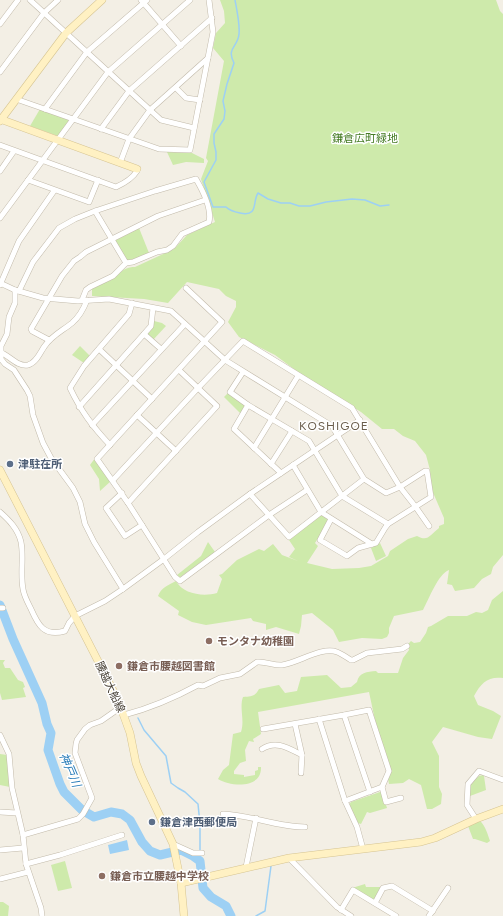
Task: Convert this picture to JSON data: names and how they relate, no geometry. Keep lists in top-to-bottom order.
{
  "streets": {
    "street": ["腰越大船線"]
  },
  "districts": ["KOSHIGOE"],
  "water": ["神戸川"],
  "parks": ["鎌倉広町緑地"],
  "places": [
    "津駐在所",
    "モンタナ幼稚園",
    "鎌倉市腰越図書館",
    "鎌倉津西郵便局",
    "鎌倉市立腰越中学校"
  ]
}
